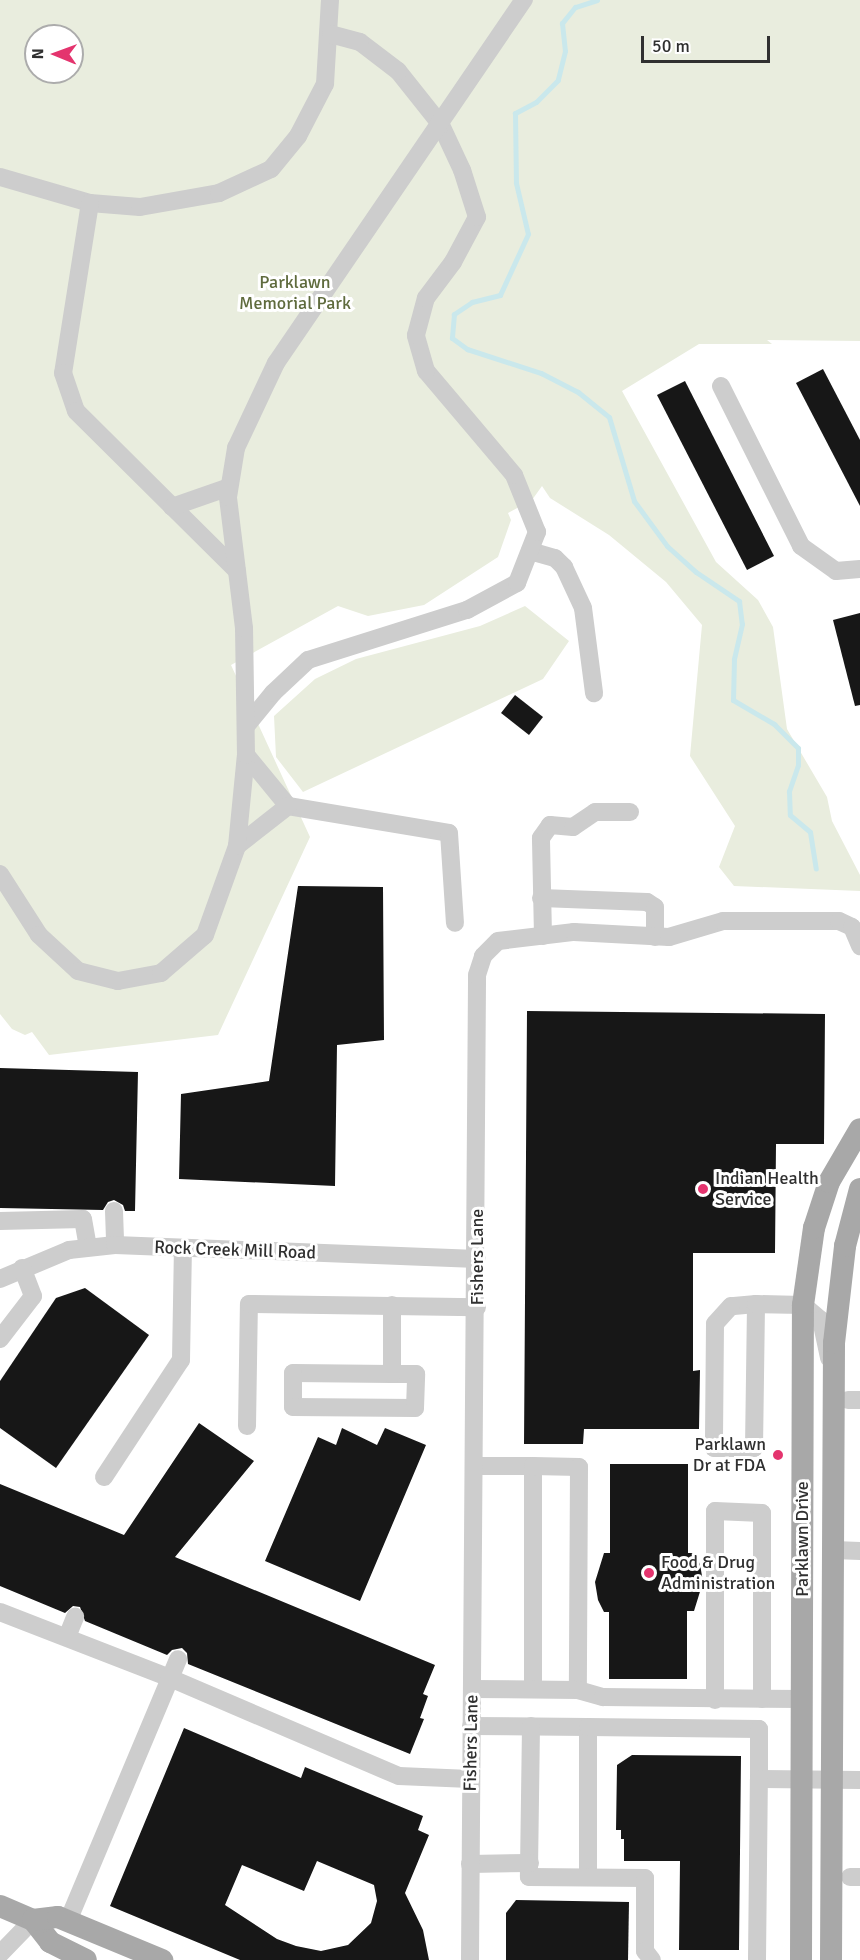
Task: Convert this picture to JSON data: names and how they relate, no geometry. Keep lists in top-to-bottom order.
{
  "streets": {
    "main road": ["Parklawn Drive"],
    "street": ["Rock Creek Mill Road", "Fishers Lane"]
  },
  "crossings": [
    ["Rock Creek Mill Road", "Fishers Lane"]
  ],
  "parks": ["Parklawn Memorial Park"],
  "places": ["Indian Health Service", "Parklawn Dr at FDA", "Food & Drug Administration"],
  "scale_bar": "50 m",
  "north": "left"
}
